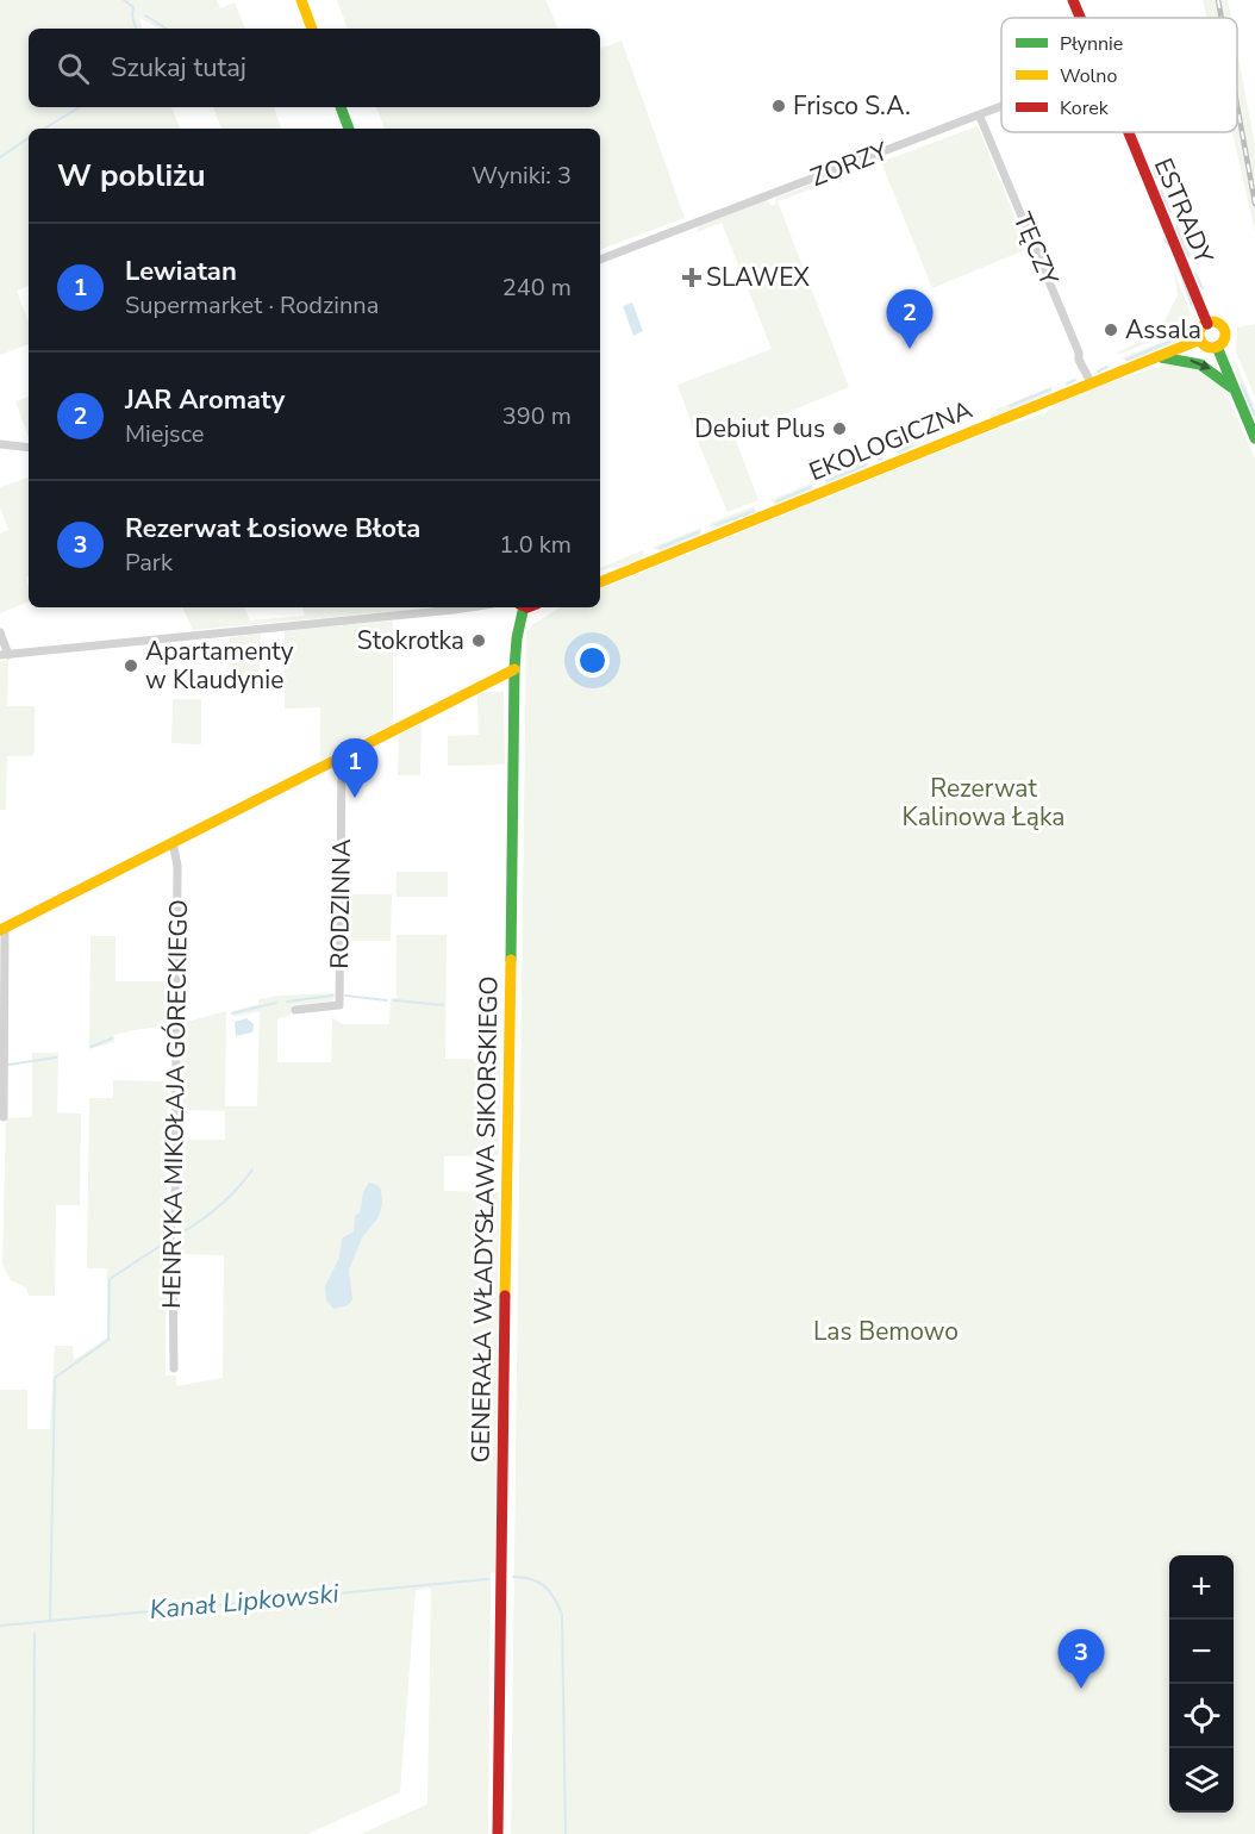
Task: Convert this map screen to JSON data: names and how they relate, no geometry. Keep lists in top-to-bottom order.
{
  "streets": {
    "main road": ["ESTRADY", "EKOLOGICZNA", "GENERAŁA WŁADYSŁAWA SIKORSKIEGO"],
    "street": [
      "ZORZY",
      "TĘCZY",
      "RODZINNA",
      "HENRYKA MIKOŁAJA GÓRECKIEGO"
    ]
  },
  "crossings": [
    ["ZORZY", "TĘCZY"],
    ["ESTRADY", "EKOLOGICZNA"],
    ["TĘCZY", "EKOLOGICZNA"]
  ],
  "water": ["Kanał Lipkowski"],
  "parks": ["Rezerwat Kalinowa Łąka", "Las Bemowo"],
  "places": {
    "other": [
      "Frisco S.A.",
      "Assala",
      "Debiut Plus",
      "Stokrotka",
      "Apartamenty w Klaudynie"
    ],
    "health": ["SLAWEX"]
  },
  "legend": ["Płynnie", "Wolno", "Korek"],
  "page": {
    "search": "Szukaj tutaj",
    "heading": ["W pobliżu", "Wyniki: 3"],
    "list": [
      {
        "mark": "1",
        "name": "Lewiatan",
        "note": "Supermarket · Rodzinna",
        "value": "240 m"
      },
      {
        "mark": "2",
        "name": "JAR Aromaty",
        "note": "Miejsce",
        "value": "390 m"
      },
      {
        "mark": "3",
        "name": "Rezerwat Łosiowe Błota",
        "note": "Park",
        "value": "1.0 km"
      }
    ],
    "pins": ["2", "1", "3"],
    "map_buttons": ["+", "−"]
  }
}
